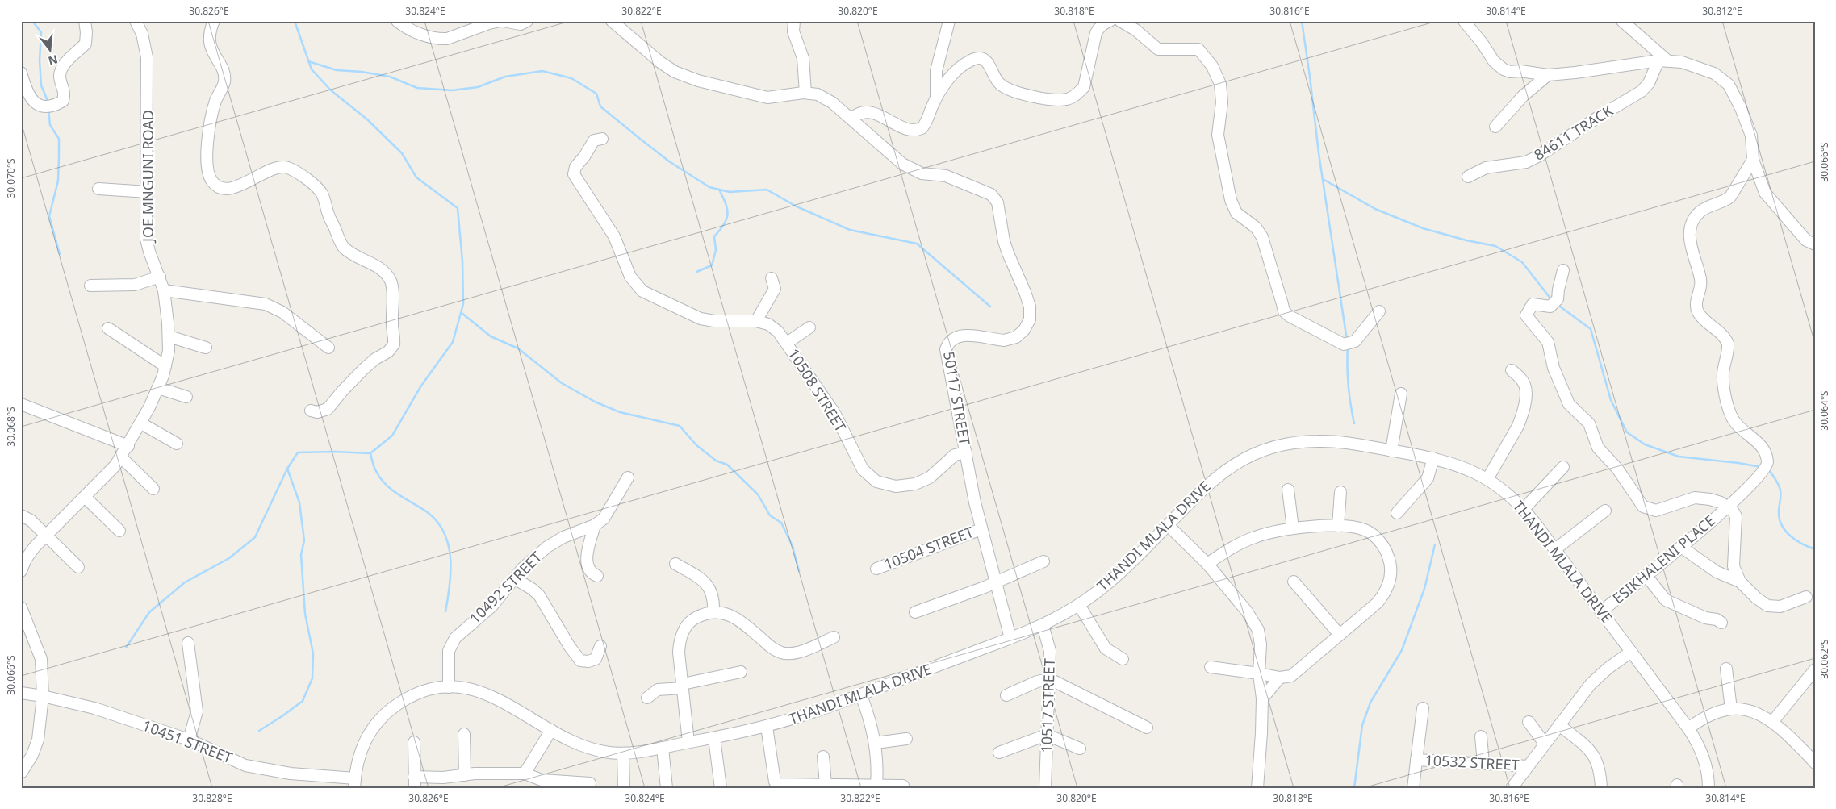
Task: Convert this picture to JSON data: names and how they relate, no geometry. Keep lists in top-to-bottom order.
{
  "streets": {
    "street": [
      "84611 TRACK",
      "JOE MNGUNI ROAD",
      "10508 STREET",
      "50117 STREET",
      "THANDI MLALA DRIVE",
      "10504 STREET",
      "ESIKHALENI PLACE",
      "10492 STREET",
      "10517 STREET",
      "10451 STREET",
      "10532 STREET"
    ]
  },
  "crossings": [
    ["10508 STREET", "50117 STREET"],
    ["THANDI MLALA DRIVE", "ESIKHALENI PLACE"],
    ["THANDI MLALA DRIVE", "10492 STREET"],
    ["THANDI MLALA DRIVE", "10517 STREET"],
    ["THANDI MLALA DRIVE", "10451 STREET"]
  ],
  "north": "bottom",
  "coordinates": [
    "30.826°E",
    "30.824°E",
    "30.822°E",
    "30.820°E",
    "30.818°E",
    "30.816°E",
    "30.814°E",
    "30.812°E",
    "30.066°S",
    "30.070°S",
    "30.064°S",
    "30.068°S",
    "30.062°S",
    "30.828°E"
  ]
}
